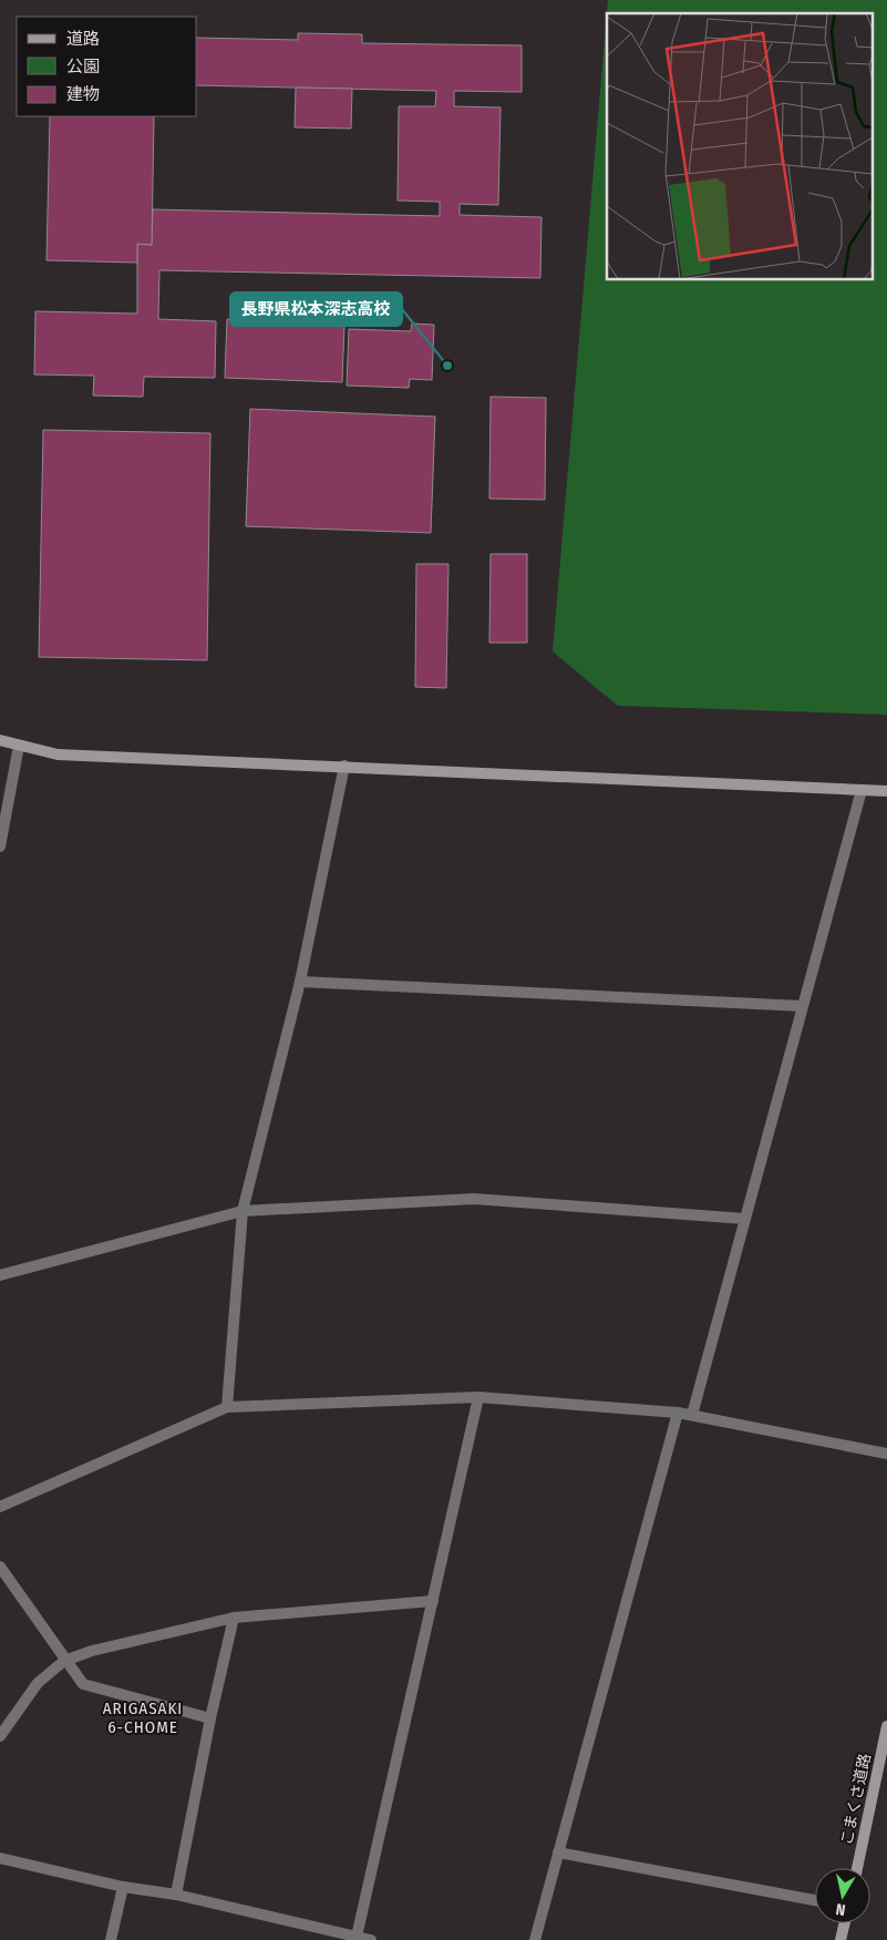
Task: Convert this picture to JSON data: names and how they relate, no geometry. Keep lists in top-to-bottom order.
{
  "streets": {
    "street": ["こまくさ道路"]
  },
  "districts": ["ARIGASAKI 6-CHOME"],
  "places": ["長野県松本深志高校"],
  "legend": ["道路", "公園", "建物"],
  "north": "bottom"
}
